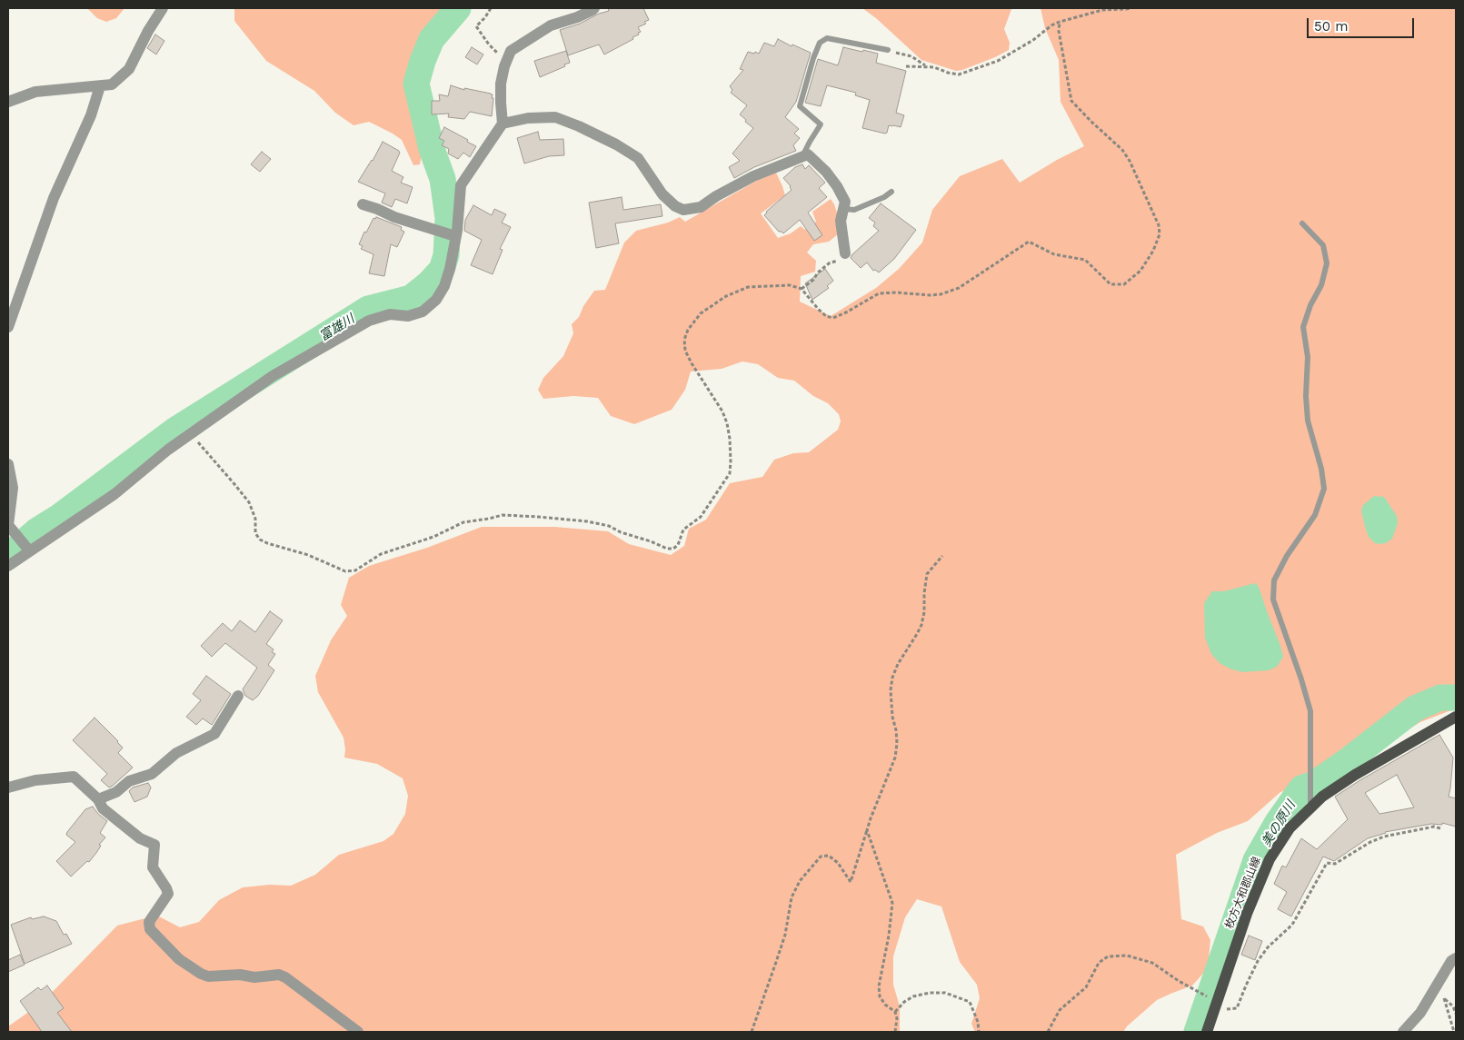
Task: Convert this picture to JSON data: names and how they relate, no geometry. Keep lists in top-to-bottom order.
{
  "streets": {
    "main road": ["枚方大和郡山線"]
  },
  "water": ["富雄川", "美の原川"],
  "scale_bar": "50 m"
}
